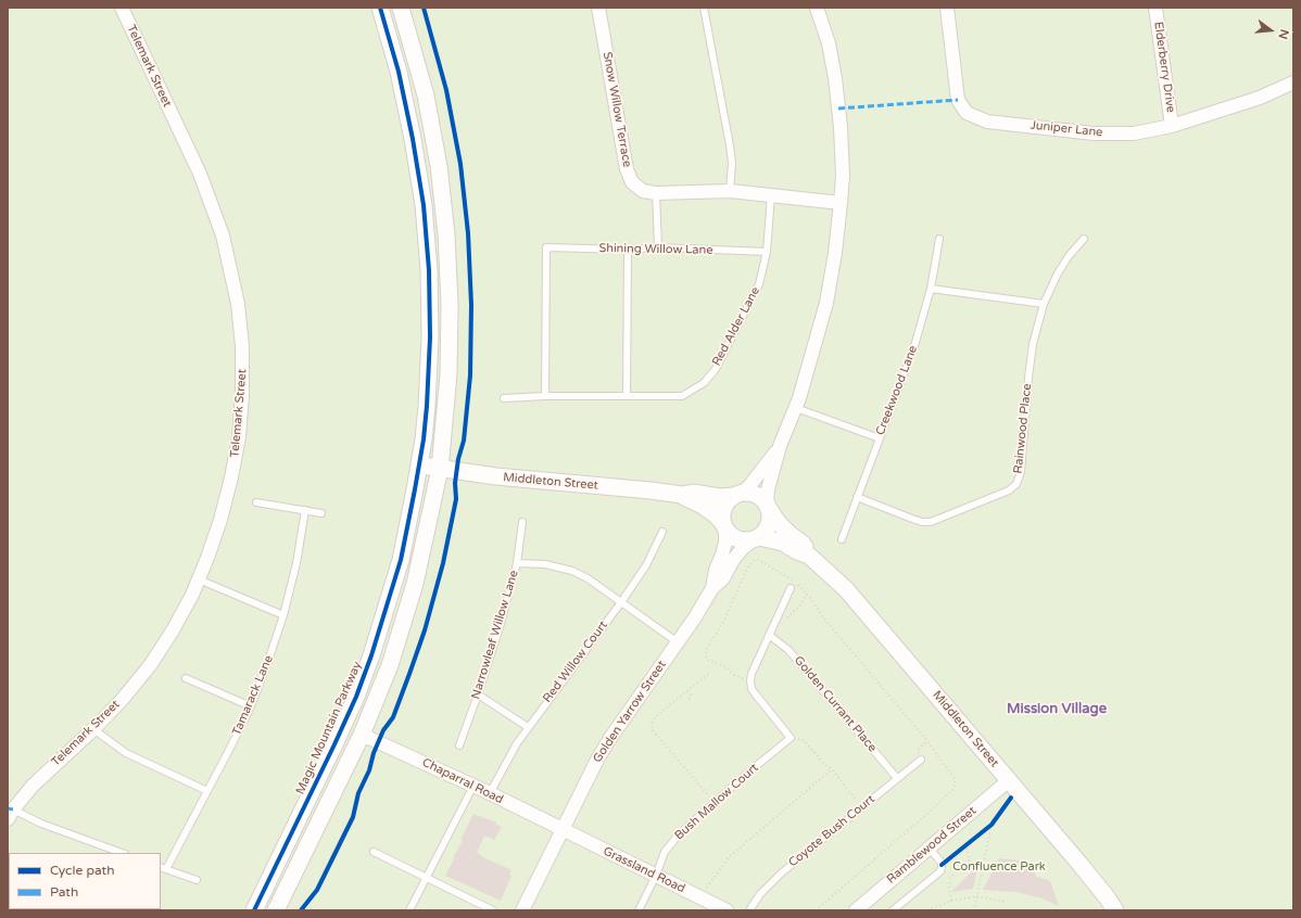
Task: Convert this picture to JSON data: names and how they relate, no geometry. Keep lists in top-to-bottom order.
{
  "streets": {
    "street": [
      "Telemark Street",
      "Elderberry Drive",
      "Snow Willow Terrace",
      "Juniper Lane",
      "Middleton Street",
      "Golden Yarrow Street",
      "Magic Mountain Parkway",
      "Chaparral Road",
      "Ramblewood Street",
      "Grassland Road"
    ],
    "lane": [
      "Shining Willow Lane",
      "Red Alder Lane",
      "Creekwood Lane",
      "Rainwood Place",
      "Narrowleaf Willow Lane",
      "Red Willow Court",
      "Tamarack Lane",
      "Golden Currant Place",
      "Bush Mallow Court",
      "Coyote Bush Court"
    ]
  },
  "crossings": [
    ["Elderberry Drive", "Juniper Lane"],
    ["Snow Willow Terrace", "Red Alder Lane"],
    ["Shining Willow Lane", "Red Alder Lane"],
    ["Creekwood Lane", "Rainwood Place"],
    ["Middleton Street", "Golden Yarrow Street"],
    ["Middleton Street", "Magic Mountain Parkway"],
    ["Middleton Street", "Ramblewood Street"],
    ["Red Willow Court", "Chaparral Road"],
    ["Golden Currant Place", "Coyote Bush Court"],
    ["Golden Yarrow Street", "Chaparral Road"],
    ["Golden Yarrow Street", "Grassland Road"],
    ["Chaparral Road", "Grassland Road"],
    ["Bush Mallow Court", "Grassland Road"]
  ],
  "districts": ["Mission Village"],
  "parks": ["Confluence Park"],
  "legend": ["Cycle path", "Path"],
  "north": "right"
}
